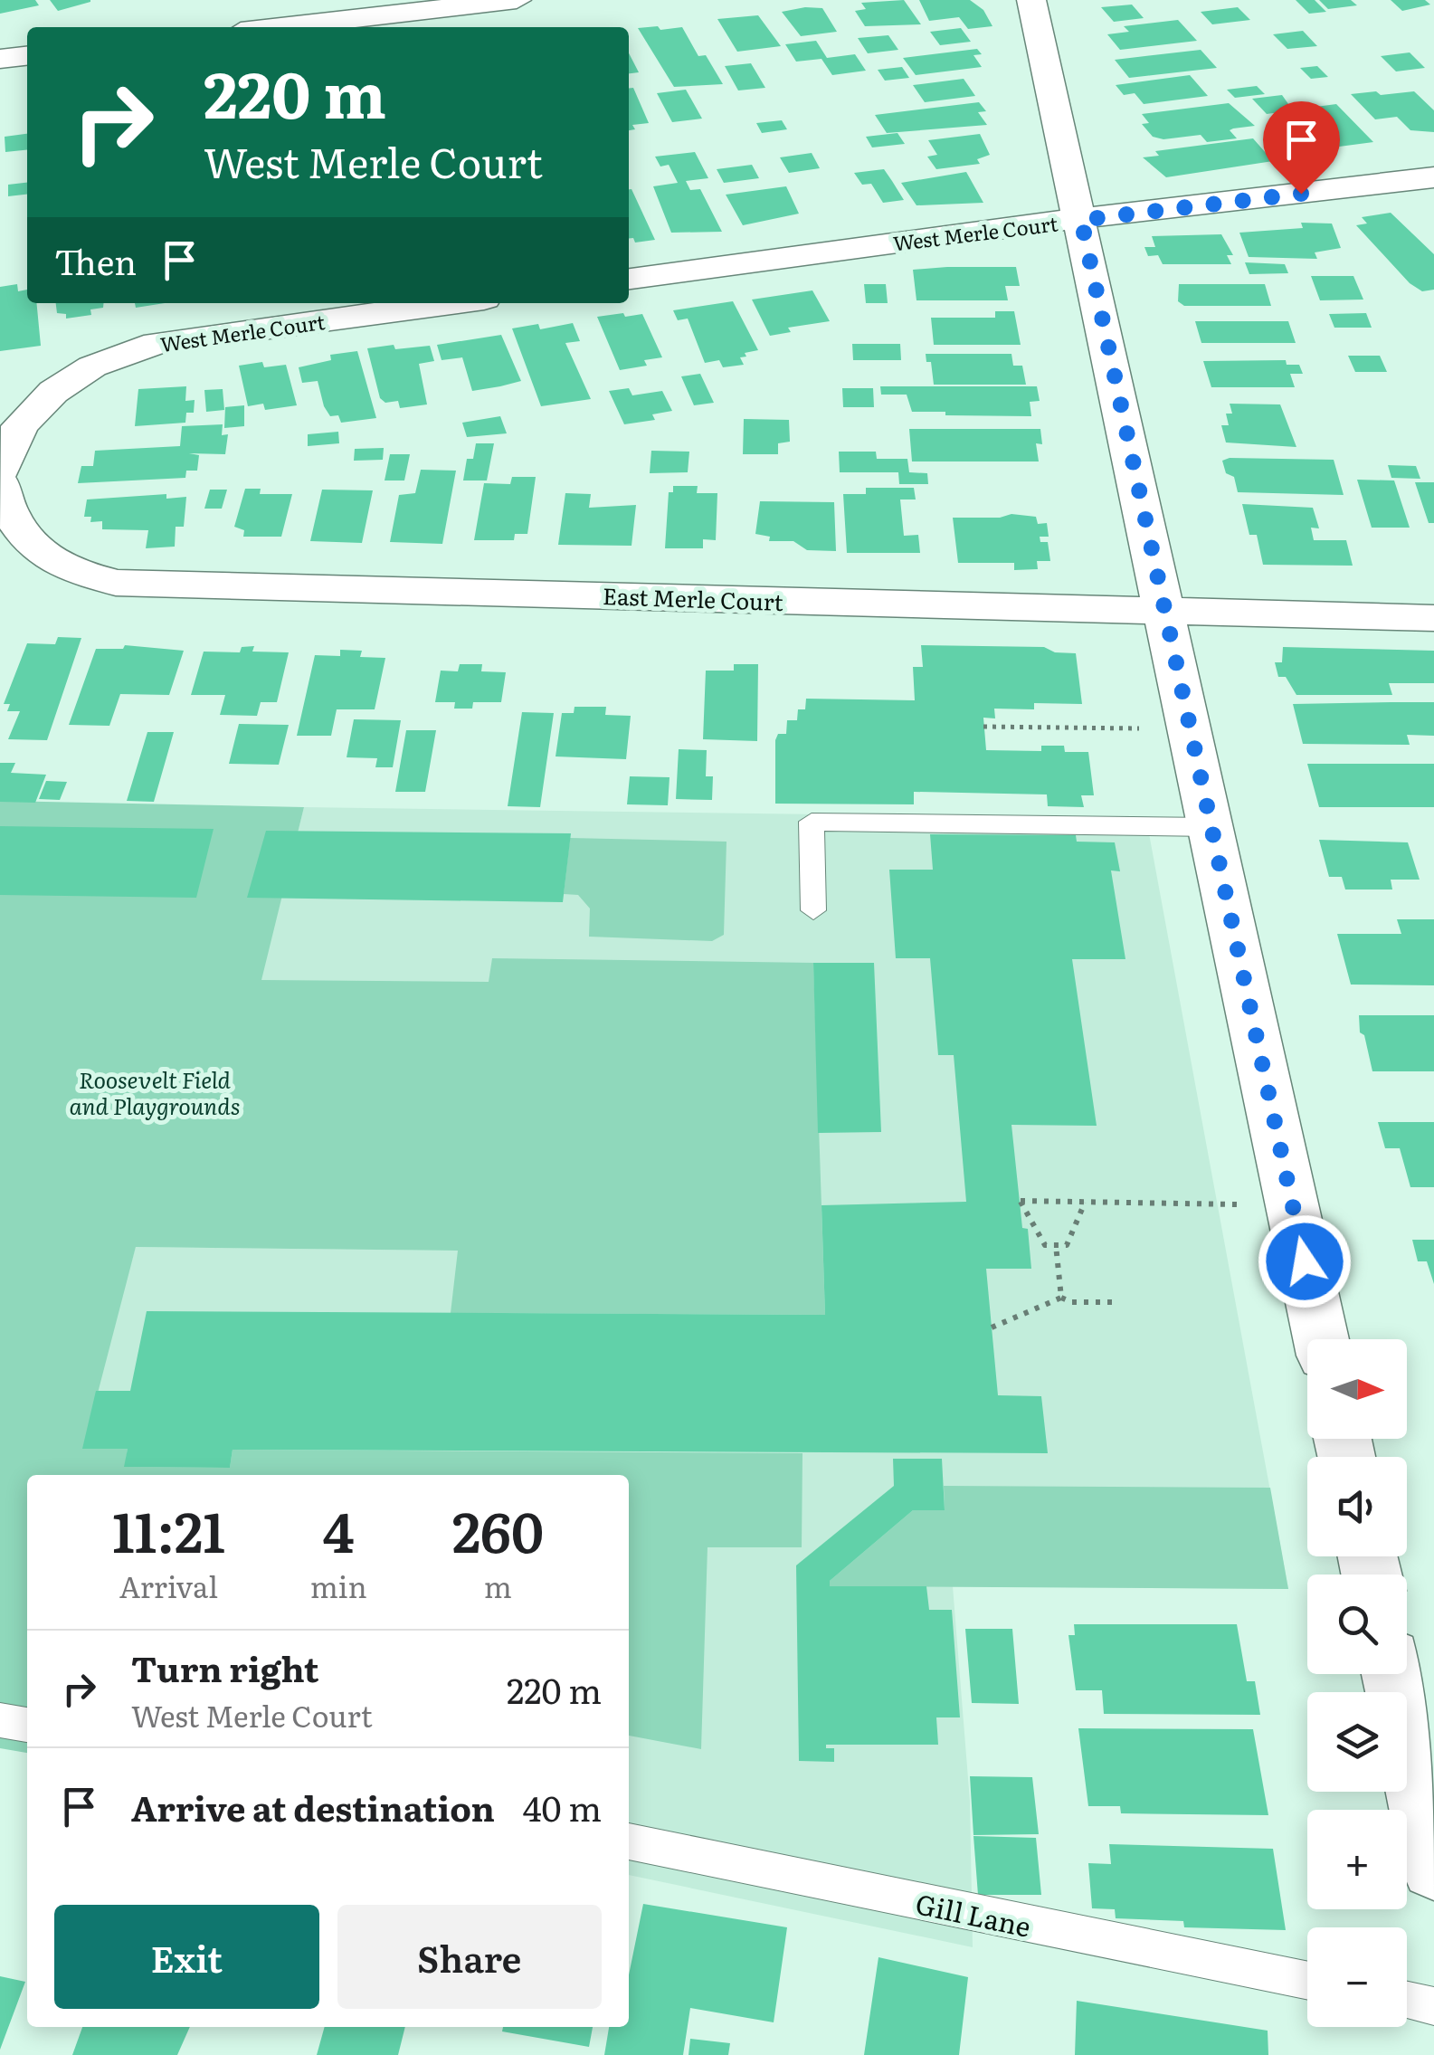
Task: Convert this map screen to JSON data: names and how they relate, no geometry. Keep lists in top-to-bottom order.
{
  "streets": {
    "street": ["West Merle Court", "East Merle Court"],
    "lane": ["Gill Lane"]
  },
  "parks": ["Roosevelt Field and Playgrounds"],
  "north": "right",
  "page": {
    "turn": ["220 m", "West Merle Court"],
    "then": "Then",
    "map_buttons": ["+", "−"],
    "eta": [
      "11:21",
      "Arrival",
      "4",
      "min",
      "260",
      "m"
    ],
    "list": [
      {
        "name": "Turn right",
        "note": "West Merle Court",
        "value": "220 m"
      },
      {
        "name": "Arrive at destination",
        "value": "40 m"
      }
    ],
    "buttons": ["Exit", "Share"]
  }
}
